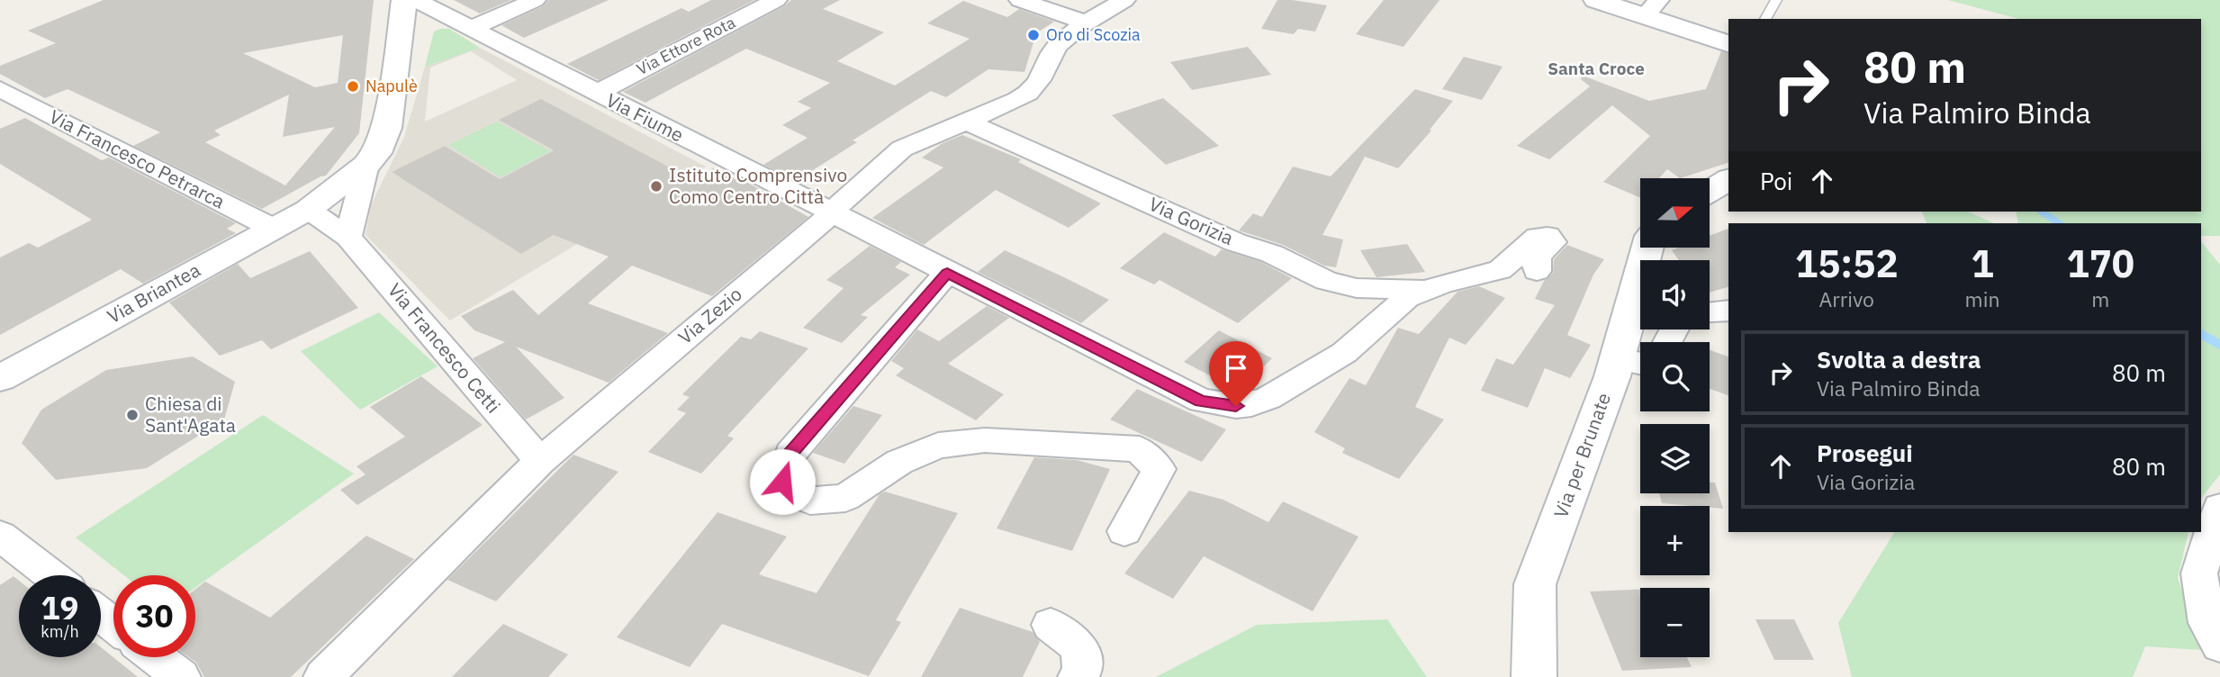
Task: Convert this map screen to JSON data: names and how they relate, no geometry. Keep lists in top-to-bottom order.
{
  "streets": {
    "street": [
      "Via Ettore Rota",
      "Via Fiume",
      "Via Francesco Petrarca",
      "Via Gorizia",
      "Via Briantea",
      "Via Zezio",
      "Via Francesco Cetti",
      "Via per Brunate"
    ]
  },
  "crossings": [
    ["Via Ettore Rota", "Via Fiume"],
    ["Via Fiume", "Via Gorizia"],
    ["Via Fiume", "Via Zezio"],
    ["Via Francesco Petrarca", "Via Briantea"],
    ["Via Gorizia", "Via Zezio"],
    ["Via Briantea", "Via Francesco Cetti"],
    ["Via Zezio", "Via Francesco Cetti"]
  ],
  "districts": ["Santa Croce"],
  "places": [
    "Oro di Scozia",
    "Napulè",
    "Istituto Comprensivo Como Centro Città",
    "Chiesa di Sant'Agata"
  ],
  "north": "right",
  "page": {
    "turn": ["80 m", "Via Palmiro Binda"],
    "then": "Poi",
    "map_buttons": ["+", "−"],
    "eta": [
      "15:52",
      "Arrivo",
      "1",
      "min",
      "170",
      "m"
    ],
    "list": [
      {
        "name": "Svolta a destra",
        "note": "Via Palmiro Binda",
        "value": "80 m"
      },
      {
        "name": "Prosegui",
        "note": "Via Gorizia",
        "value": "80 m"
      }
    ],
    "speed": "19 km/h",
    "limit": "30"
  }
}
